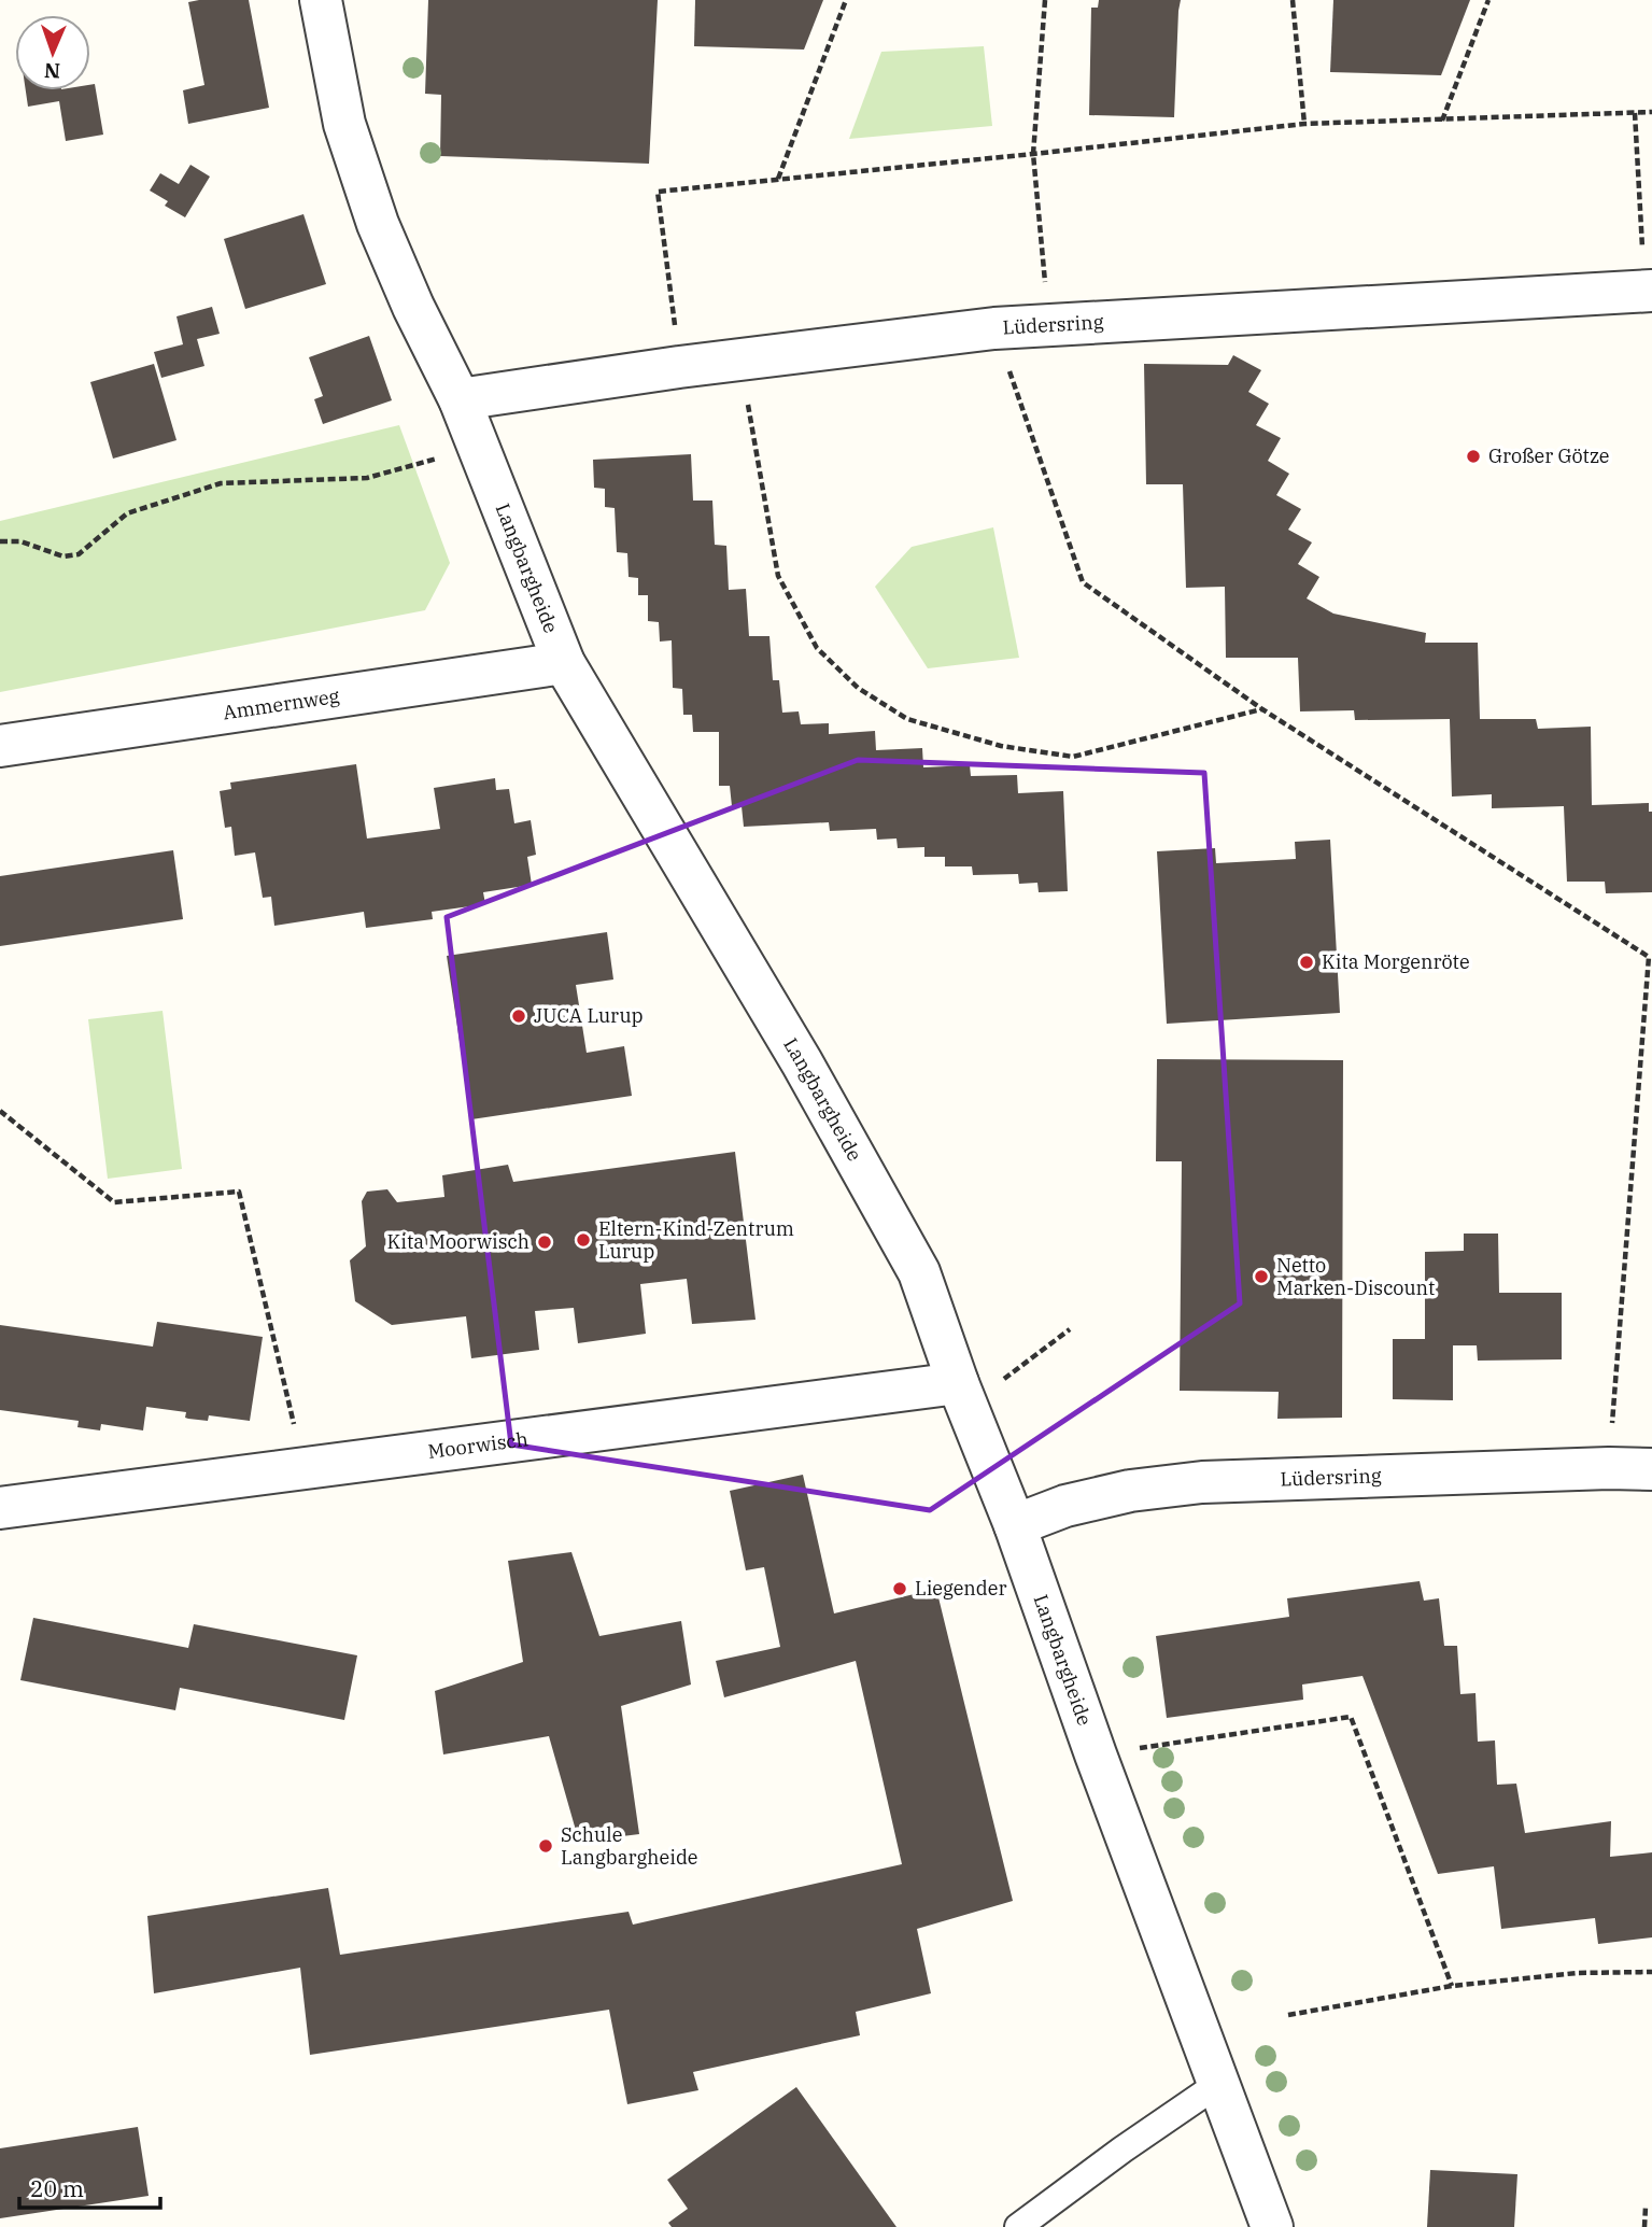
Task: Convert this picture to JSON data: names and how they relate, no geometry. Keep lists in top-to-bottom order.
{
  "streets": {
    "street": [
      "Lüdersring",
      "Langbargheide",
      "Ammernweg",
      "Moorwisch"
    ]
  },
  "crossings": [
    ["Lüdersring", "Langbargheide"],
    ["Langbargheide", "Ammernweg"],
    ["Langbargheide", "Moorwisch"]
  ],
  "places": [
    "Großer Götze",
    "Kita Morgenröte",
    "JUCA Lurup",
    "Eltern-Kind-Zentrum Lurup",
    "Kita Moorwisch",
    "Netto Marken-Discount",
    "Liegender",
    "Schule Langbargheide"
  ],
  "scale_bar": "20 m",
  "north": "bottom"
}
